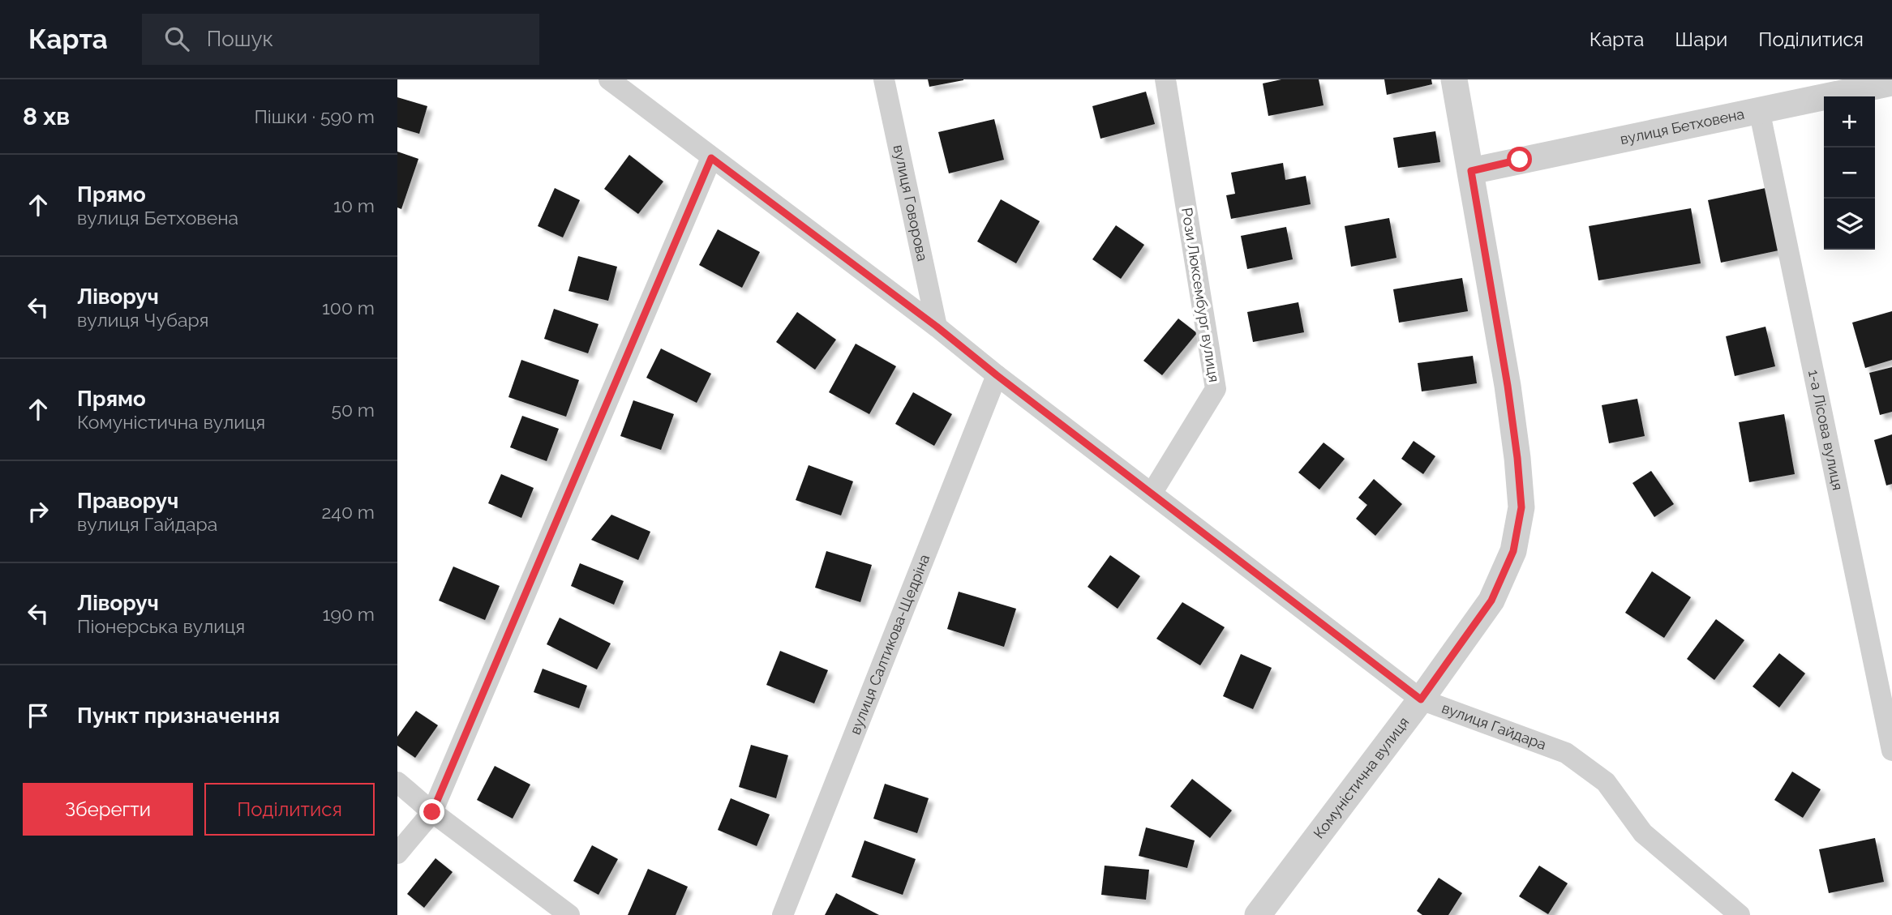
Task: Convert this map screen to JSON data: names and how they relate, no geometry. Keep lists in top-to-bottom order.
{
  "streets": {
    "street": [
      "вулиця Бетховена",
      "вулиця Говорова",
      "Рози Люксембург вулиця",
      "1-а Лісова вулиця",
      "вулиця Салтикова-Щедріна",
      "вулиця Гайдара",
      "Комуністична вулиця"
    ]
  },
  "crossings": [
    ["вулиця Бетховена", "1-а Лісова вулиця"],
    ["вулиця Бетховена", "Комуністична вулиця"],
    ["вулиця Говорова", "вулиця Гайдара"],
    ["Рози Люксембург вулиця", "вулиця Гайдара"],
    ["вулиця Салтикова-Щедріна", "вулиця Гайдара"],
    ["вулиця Гайдара", "Комуністична вулиця"]
  ],
  "page": {
    "header": "Карта",
    "search": "Пошук",
    "nav": ["Карта", "Шари", "Поділитися"],
    "heading": ["8 хв", "Пішки · 590 m"],
    "map_buttons": ["+", "−"],
    "list": [
      ["Прямо", "вулиця Бетховена", "10 m"],
      ["Ліворуч", "вулиця Чубаря", "100 m"],
      ["Прямо", "Комуністична вулиця", "50 m"],
      ["Праворуч", "вулиця Гайдара", "240 m"],
      ["Ліворуч", "Піонерська вулиця", "190 m"],
      "Пункт призначення"
    ],
    "buttons": ["Зберегти", "Поділитися"]
  }
}
